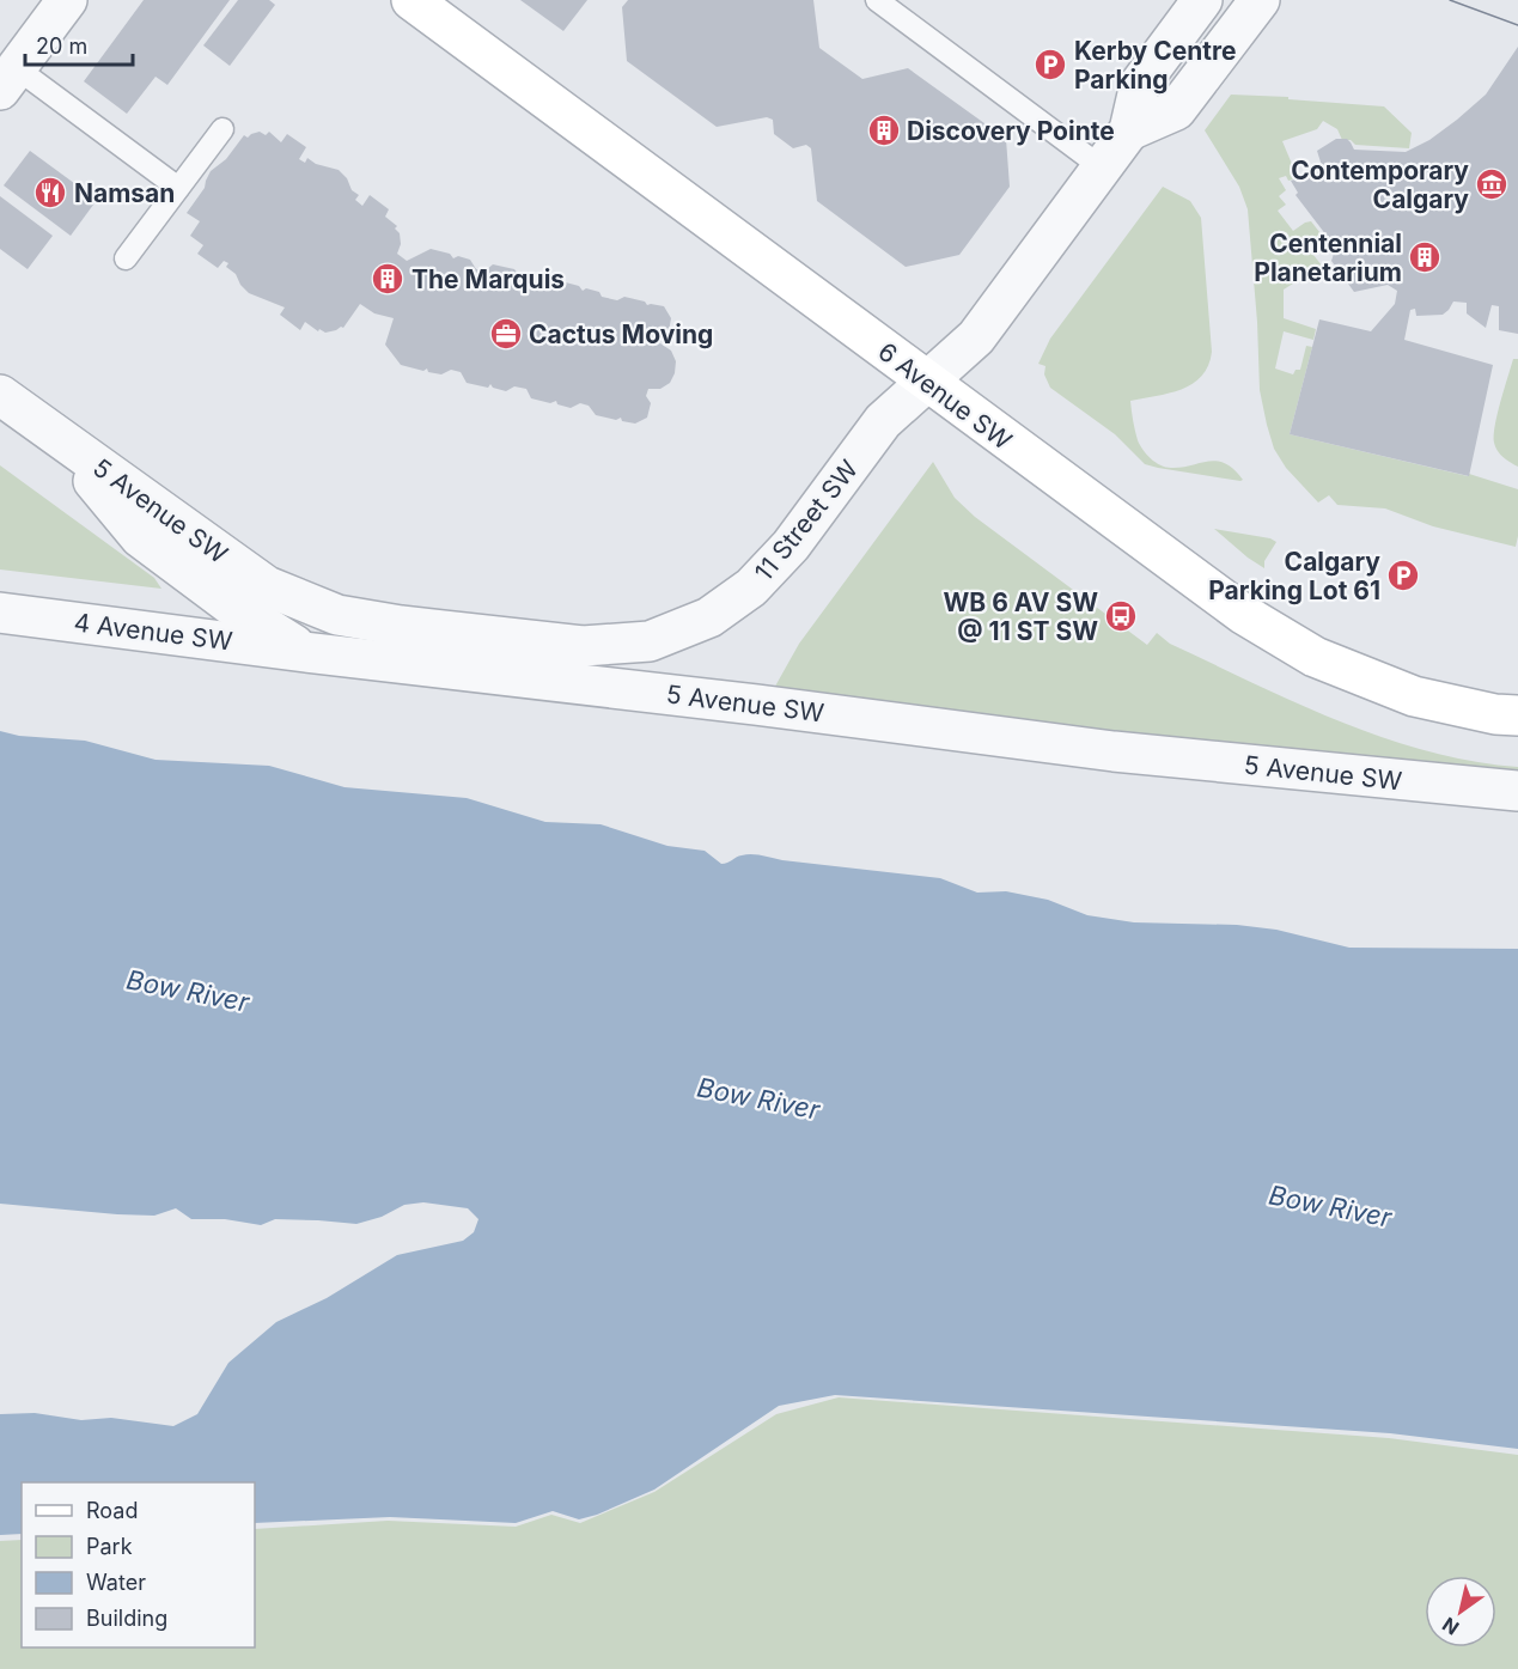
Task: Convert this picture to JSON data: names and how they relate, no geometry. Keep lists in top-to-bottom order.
{
  "streets": {
    "main road": ["6 Avenue SW"],
    "street": ["5 Avenue SW", "11 Street SW", "4 Avenue SW"]
  },
  "crossings": [
    ["6 Avenue SW", "11 Street SW"],
    ["5 Avenue SW", "11 Street SW"],
    ["5 Avenue SW", "4 Avenue SW"]
  ],
  "water": ["Bow River"],
  "places": {
    "parking": ["Kerby Centre Parking", "Calgary Parking Lot 61"],
    "building": ["Discovery Pointe", "Centennial Planetarium", "The Marquis"],
    "museum": ["Contemporary Calgary"],
    "restaurant": ["Namsan"],
    "office": ["Cactus Moving"],
    "bus stop": ["WB 6 AV SW @ 11 ST SW"]
  },
  "legend": [
    "Road",
    "Park",
    "Water",
    "Building"
  ],
  "scale_bar": "20 m",
  "north": "bottom left"
}
